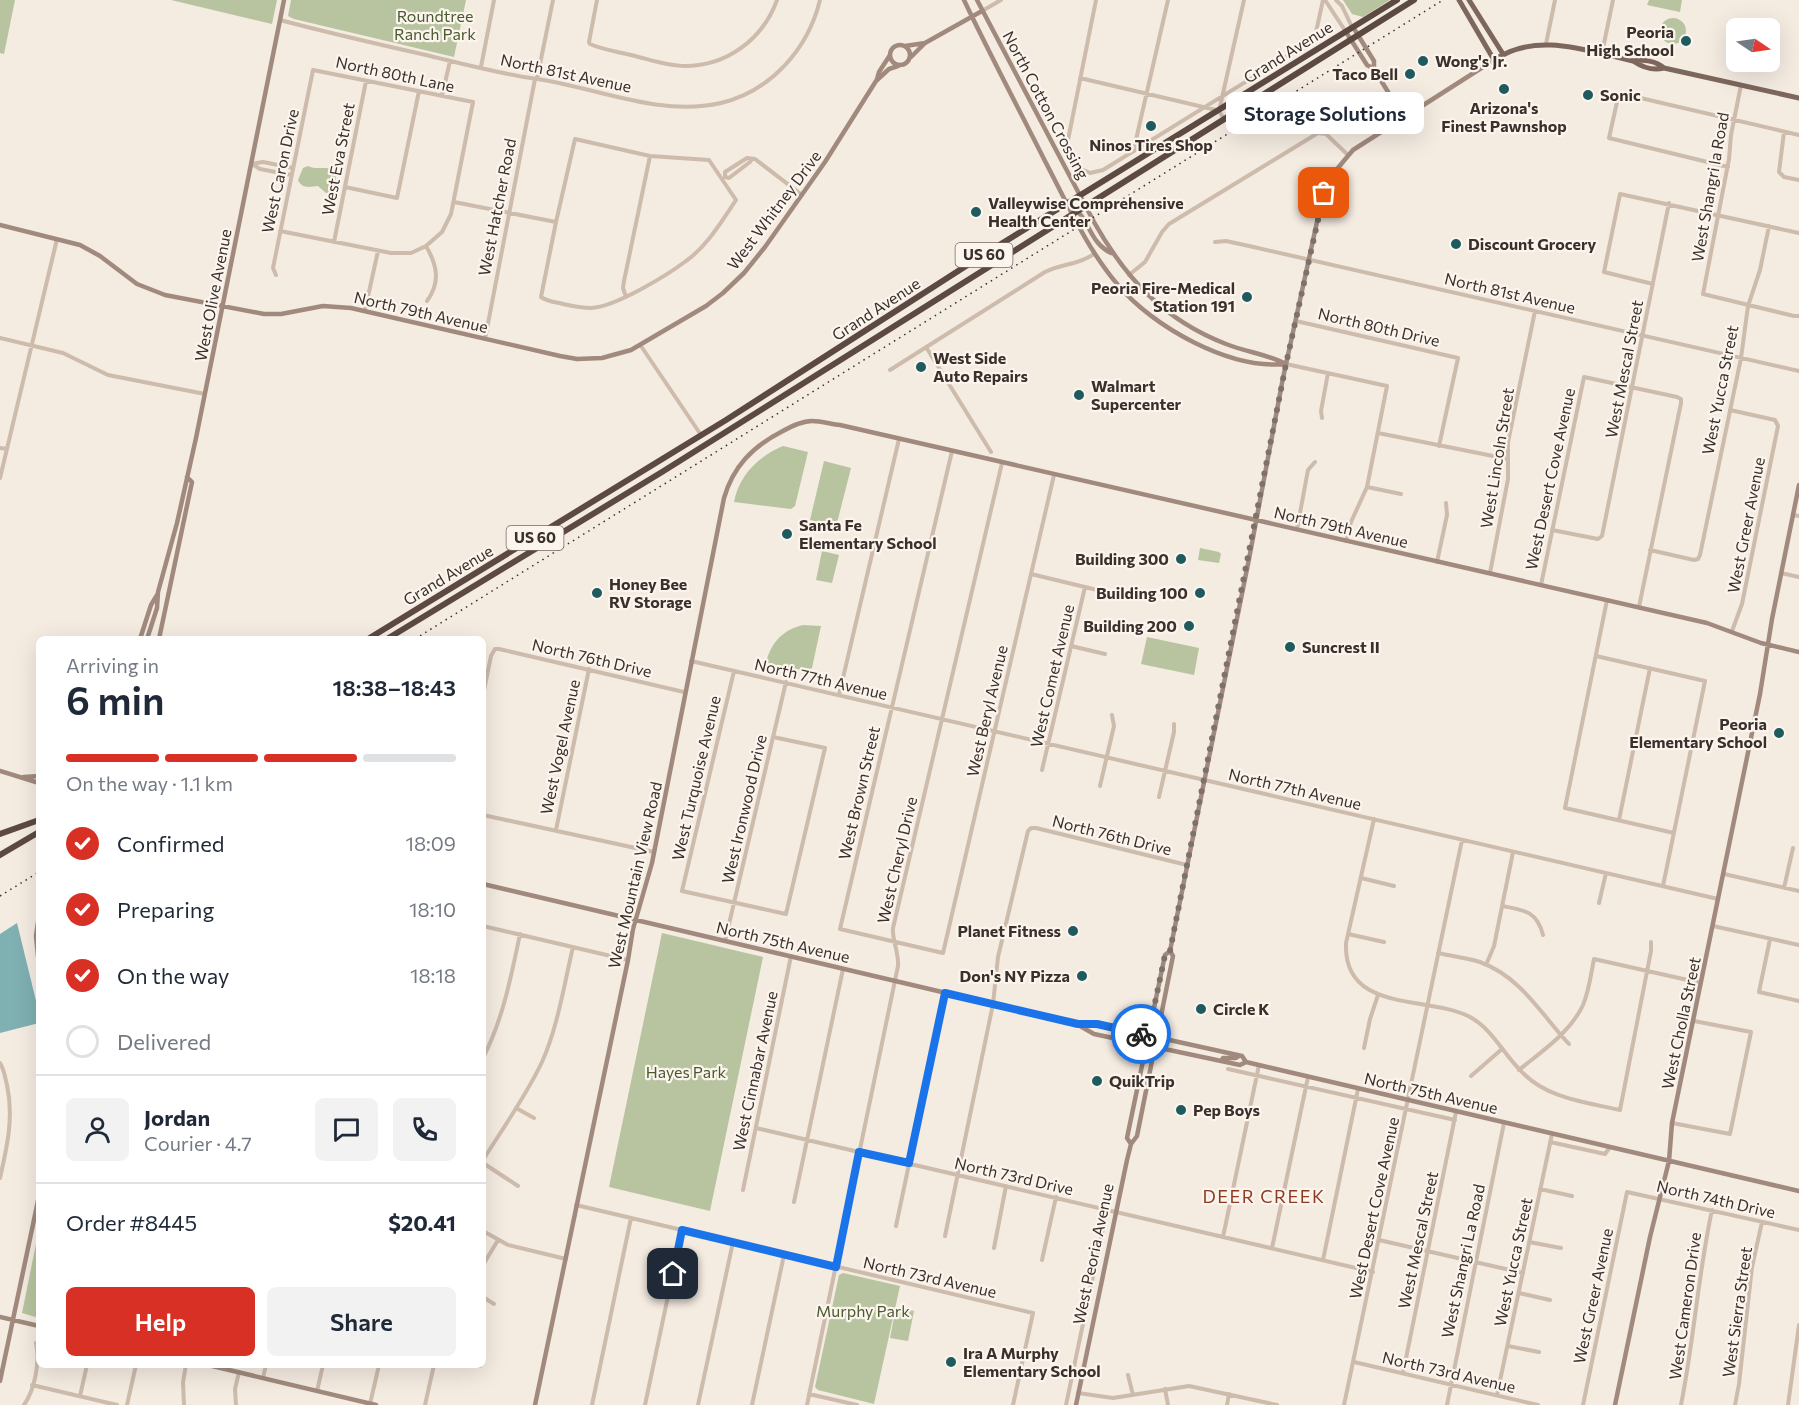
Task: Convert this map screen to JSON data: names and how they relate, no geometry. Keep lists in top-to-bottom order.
{
  "streets": {
    "highway": ["Grand Avenue", "US 60"],
    "main road": [
      "North Cotton Crossing",
      "West Whitney Drive",
      "West Olive Avenue",
      "North 79th Avenue",
      "West Mountain View Road",
      "North 75th Avenue",
      "West Cholla Street",
      "West Peoria Avenue"
    ],
    "street": [
      "North 81st Avenue",
      "North 80th Lane",
      "West Eva Street",
      "West Caron Drive",
      "West Shangri la Road",
      "West Hatcher Road",
      "North 80th Drive",
      "West Mescal Street",
      "West Yucca Street",
      "West Lincoln Street",
      "West Desert Cove Avenue",
      "West Greer Avenue",
      "North 76th Drive",
      "West Comet Avenue",
      "North 77th Avenue",
      "West Beryl Avenue",
      "West Vogel Avenue",
      "West Turquoise Avenue",
      "West Brown Street",
      "West Ironwood Drive",
      "West Cheryl Drive",
      "West Cinnabar Avenue",
      "North 73rd Drive",
      "North 74th Drive",
      "West Shangri La Road",
      "North 73rd Avenue",
      "West Cameron Drive",
      "West Sierra Street"
    ]
  },
  "crossings": [
    ["Grand Avenue", "North Cotton Crossing"],
    ["North 81st Avenue", "West Hatcher Road"],
    ["North 81st Avenue", "West Olive Avenue"],
    ["North 81st Avenue", "West Mescal Street"],
    ["North 81st Avenue", "West Yucca Street"],
    ["North 81st Avenue", "West Lincoln Street"],
    ["North 81st Avenue", "West Peoria Avenue"],
    ["North 80th Lane", "West Eva Street"],
    ["North 80th Lane", "West Caron Drive"],
    ["North Cotton Crossing", "West Whitney Drive"],
    ["North Cotton Crossing", "West Peoria Avenue"],
    ["West Shangri la Road", "West Yucca Street"],
    ["West Hatcher Road", "North 79th Avenue"],
    ["West Whitney Drive", "North 79th Avenue"],
    ["West Olive Avenue", "North 79th Avenue"],
    ["North 79th Avenue", "West Lincoln Street"],
    ["North 79th Avenue", "West Desert Cove Avenue"],
    ["North 79th Avenue", "West Greer Avenue"],
    ["North 79th Avenue", "West Beryl Avenue"],
    ["North 79th Avenue", "West Brown Street"],
    ["North 79th Avenue", "West Cheryl Drive"],
    ["North 79th Avenue", "West Mountain View Road"],
    ["North 79th Avenue", "West Cholla Street"],
    ["North 79th Avenue", "West Peoria Avenue"],
    ["North 80th Drive", "West Peoria Avenue"],
    ["West Mescal Street", "West Desert Cove Avenue"],
    ["West Mescal Street", "North 75th Avenue"],
    ["West Mescal Street", "North 73rd Avenue"],
    ["West Yucca Street", "West Greer Avenue"],
    ["West Yucca Street", "North 75th Avenue"],
    ["West Yucca Street", "North 73rd Avenue"],
    ["West Desert Cove Avenue", "North 77th Avenue"],
    ["West Desert Cove Avenue", "North 75th Avenue"],
    ["West Desert Cove Avenue", "North 73rd Drive"],
    ["West Desert Cove Avenue", "North 73rd Avenue"],
    ["West Greer Avenue", "North 74th Drive"],
    ["North 76th Drive", "West Vogel Avenue"],
    ["North 76th Drive", "West Mountain View Road"],
    ["North 76th Drive", "North 75th Avenue"],
    ["North 76th Drive", "West Peoria Avenue"],
    ["West Comet Avenue", "North 77th Avenue"],
    ["North 77th Avenue", "West Beryl Avenue"],
    ["North 77th Avenue", "West Turquoise Avenue"],
    ["North 77th Avenue", "West Brown Street"],
    ["North 77th Avenue", "West Ironwood Drive"],
    ["North 77th Avenue", "West Cheryl Drive"],
    ["North 77th Avenue", "West Mountain View Road"],
    ["North 77th Avenue", "West Cholla Street"],
    ["North 77th Avenue", "West Peoria Avenue"],
    ["West Beryl Avenue", "West Brown Street"],
    ["West Beryl Avenue", "West Cheryl Drive"],
    ["West Turquoise Avenue", "West Ironwood Drive"],
    ["West Brown Street", "West Cheryl Drive"],
    ["West Ironwood Drive", "North 75th Avenue"],
    ["West Cheryl Drive", "North 75th Avenue"],
    ["West Cheryl Drive", "North 73rd Drive"],
    ["West Cheryl Drive", "North 73rd Avenue"],
    ["West Mountain View Road", "North 75th Avenue"],
    ["West Mountain View Road", "North 73rd Avenue"],
    ["North 75th Avenue", "West Cholla Street"],
    ["North 75th Avenue", "West Cinnabar Avenue"],
    ["North 75th Avenue", "West Peoria Avenue"],
    ["North 75th Avenue", "West Shangri La Road"],
    ["West Cholla Street", "North 74th Drive"],
    ["West Cinnabar Avenue", "North 73rd Drive"],
    ["North 73rd Drive", "West Peoria Avenue"],
    ["North 74th Drive", "West Cameron Drive"],
    ["North 74th Drive", "West Sierra Street"],
    ["West Shangri La Road", "North 73rd Avenue"]
  ],
  "districts": ["DEER CREEK"],
  "parks": ["Roundtree Ranch Park", "Hayes Park", "Murphy Park"],
  "places": [
    "Peoria High School",
    "Wong's Jr.",
    "Taco Bell",
    "Arizona's Finest Pawnshop",
    "Sonic",
    "Ninos Tires Shop",
    "Storage Solutions",
    "Valleywise Comprehensive Health Center",
    "Discount Grocery",
    "Peoria Fire-Medical Station 191",
    "West Side Auto Repairs",
    "Walmart Supercenter",
    "Santa Fe Elementary School",
    "Building 300",
    "Honey Bee RV Storage",
    "Building 100",
    "Building 200",
    "Suncrest II",
    "Peoria Elementary School",
    "Planet Fitness",
    "Don's NY Pizza",
    "Circle K",
    "QuikTrip",
    "Pep Boys",
    "Ira A Murphy Elementary School"
  ],
  "north": "right",
  "page": {
    "bubble": "Storage Solutions",
    "heading": ["6 min", "Arriving in", "18:38–18:43"],
    "panel": [
      "Jordan",
      "Courier · 4.7",
      "Order #8445",
      "$20.41"
    ],
    "bar": "On the way · 1.1 km",
    "list": [
      ["Confirmed", "18:09"],
      ["Preparing", "18:10"],
      ["On the way", "18:18"],
      "Delivered"
    ],
    "buttons": ["Help", "Share"]
  }
}
